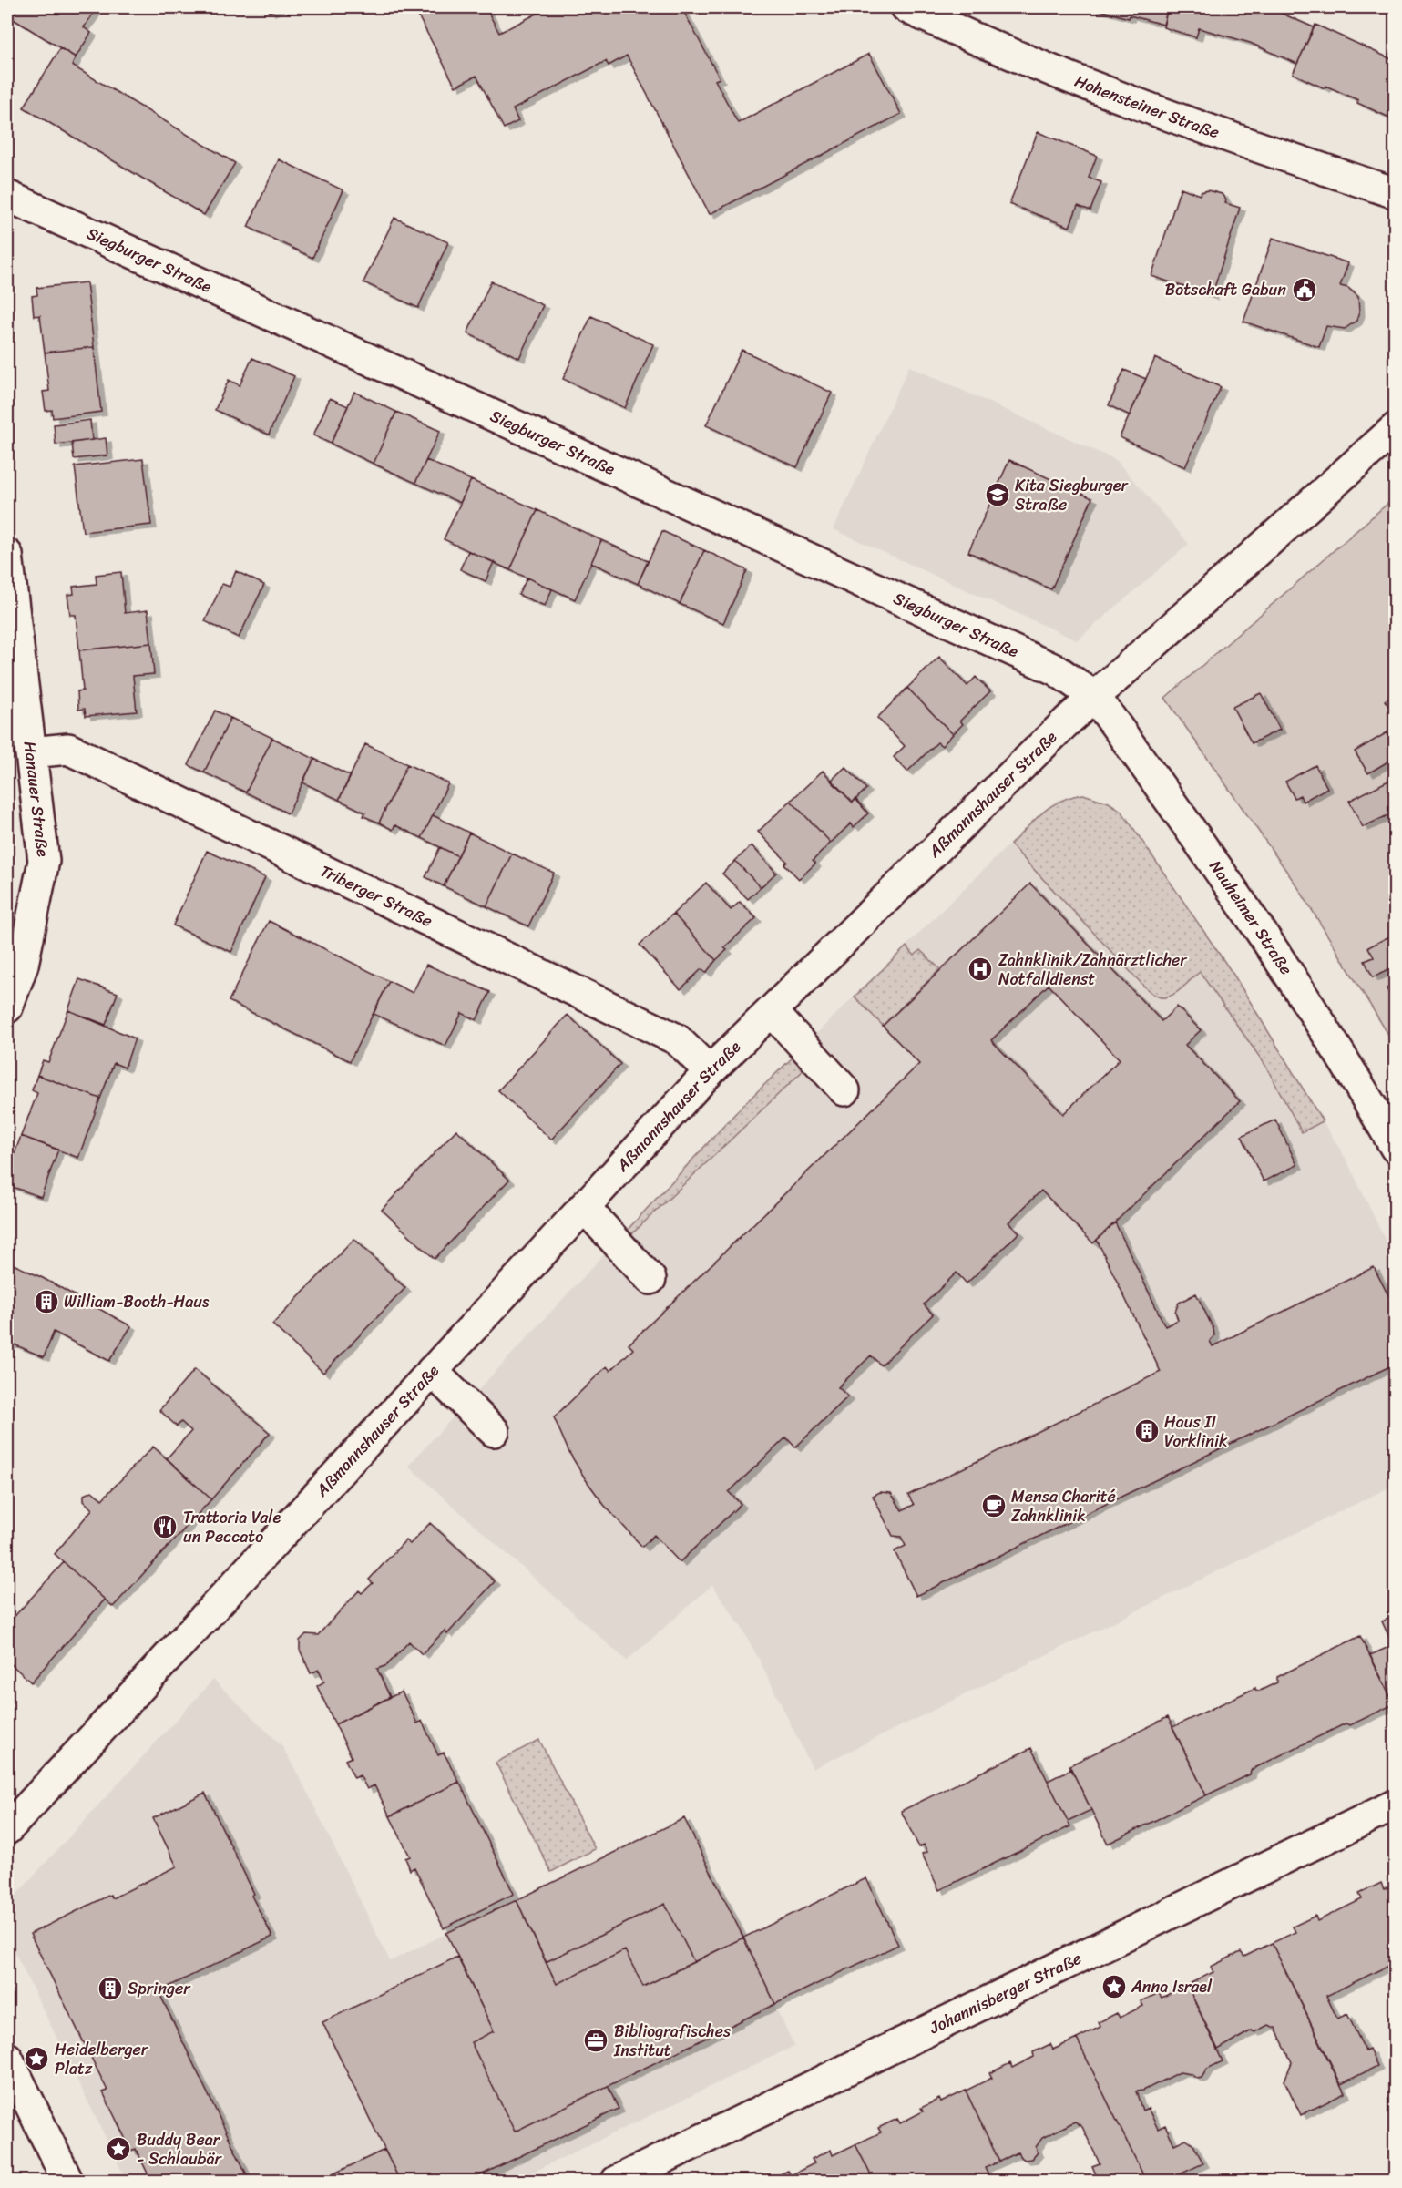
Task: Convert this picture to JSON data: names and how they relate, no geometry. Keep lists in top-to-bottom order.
{
  "streets": {
    "street": [
      "Hohensteiner Straße",
      "Siegburger Straße",
      "Aßmannshauser Straße",
      "Hanauer Straße",
      "Triberger Straße",
      "Nauheimer Straße",
      "Johannisberger Straße"
    ]
  },
  "crossings": [
    ["Siegburger Straße", "Aßmannshauser Straße"],
    ["Siegburger Straße", "Nauheimer Straße"],
    ["Aßmannshauser Straße", "Triberger Straße"],
    ["Aßmannshauser Straße", "Nauheimer Straße"],
    ["Hanauer Straße", "Triberger Straße"]
  ],
  "places": {
    "public building": ["Botschaft Gabun"],
    "school or university": ["Kita Siegburger Straße"],
    "hospital": ["Zahnklinik/Zahnärztlicher Notfalldienst"],
    "building": ["William-Booth-Haus", "Haus II Vorklinik", "Springer"],
    "cafe": ["Mensa Charité Zahnklinik"],
    "restaurant": ["Trattoria Vale un Peccato"],
    "place": ["Anna Israel", "Heidelberger Platz", "Buddy Bear - Schlaubär"],
    "office": ["Bibliografisches Institut"]
  }
}
